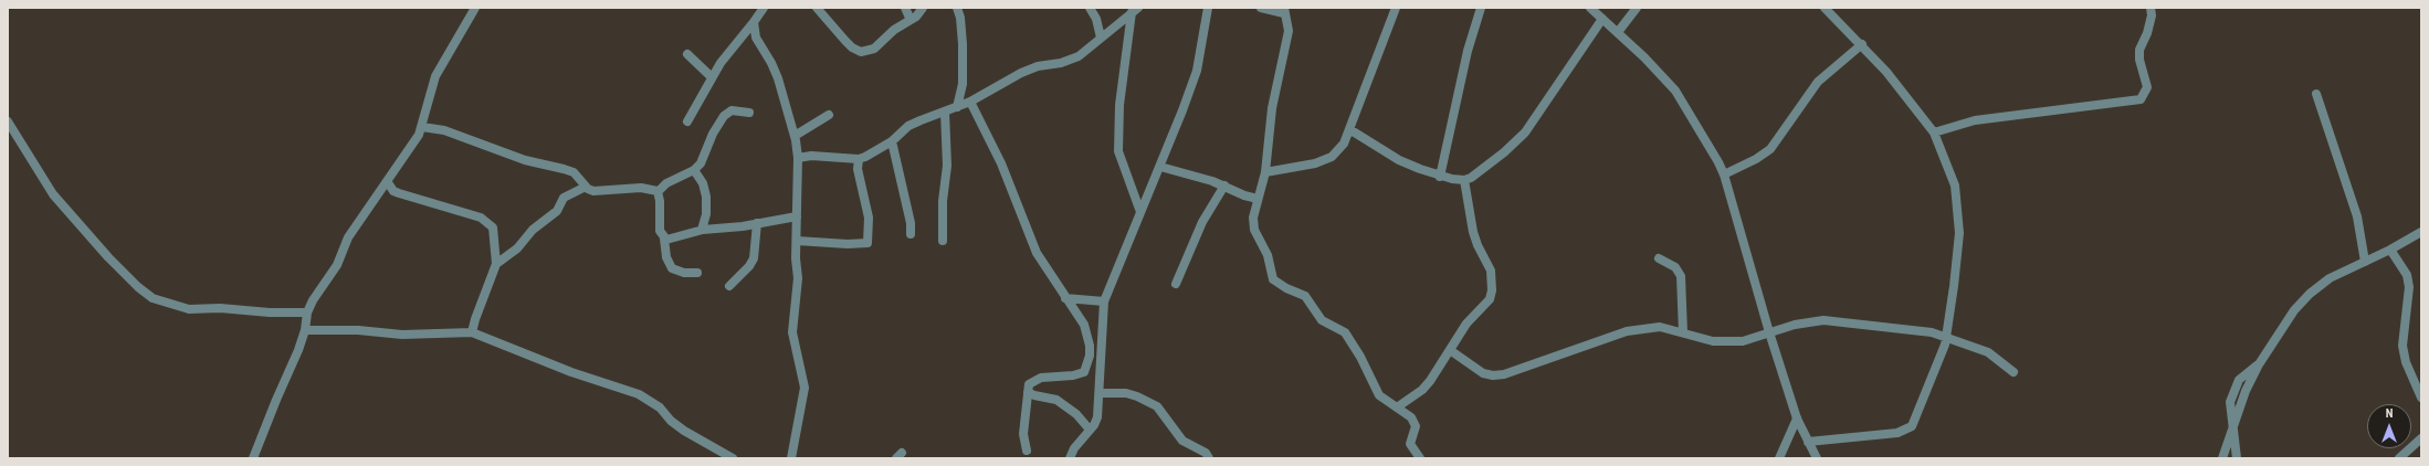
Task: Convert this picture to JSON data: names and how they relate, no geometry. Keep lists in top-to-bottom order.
{
  "north": "top"
}
